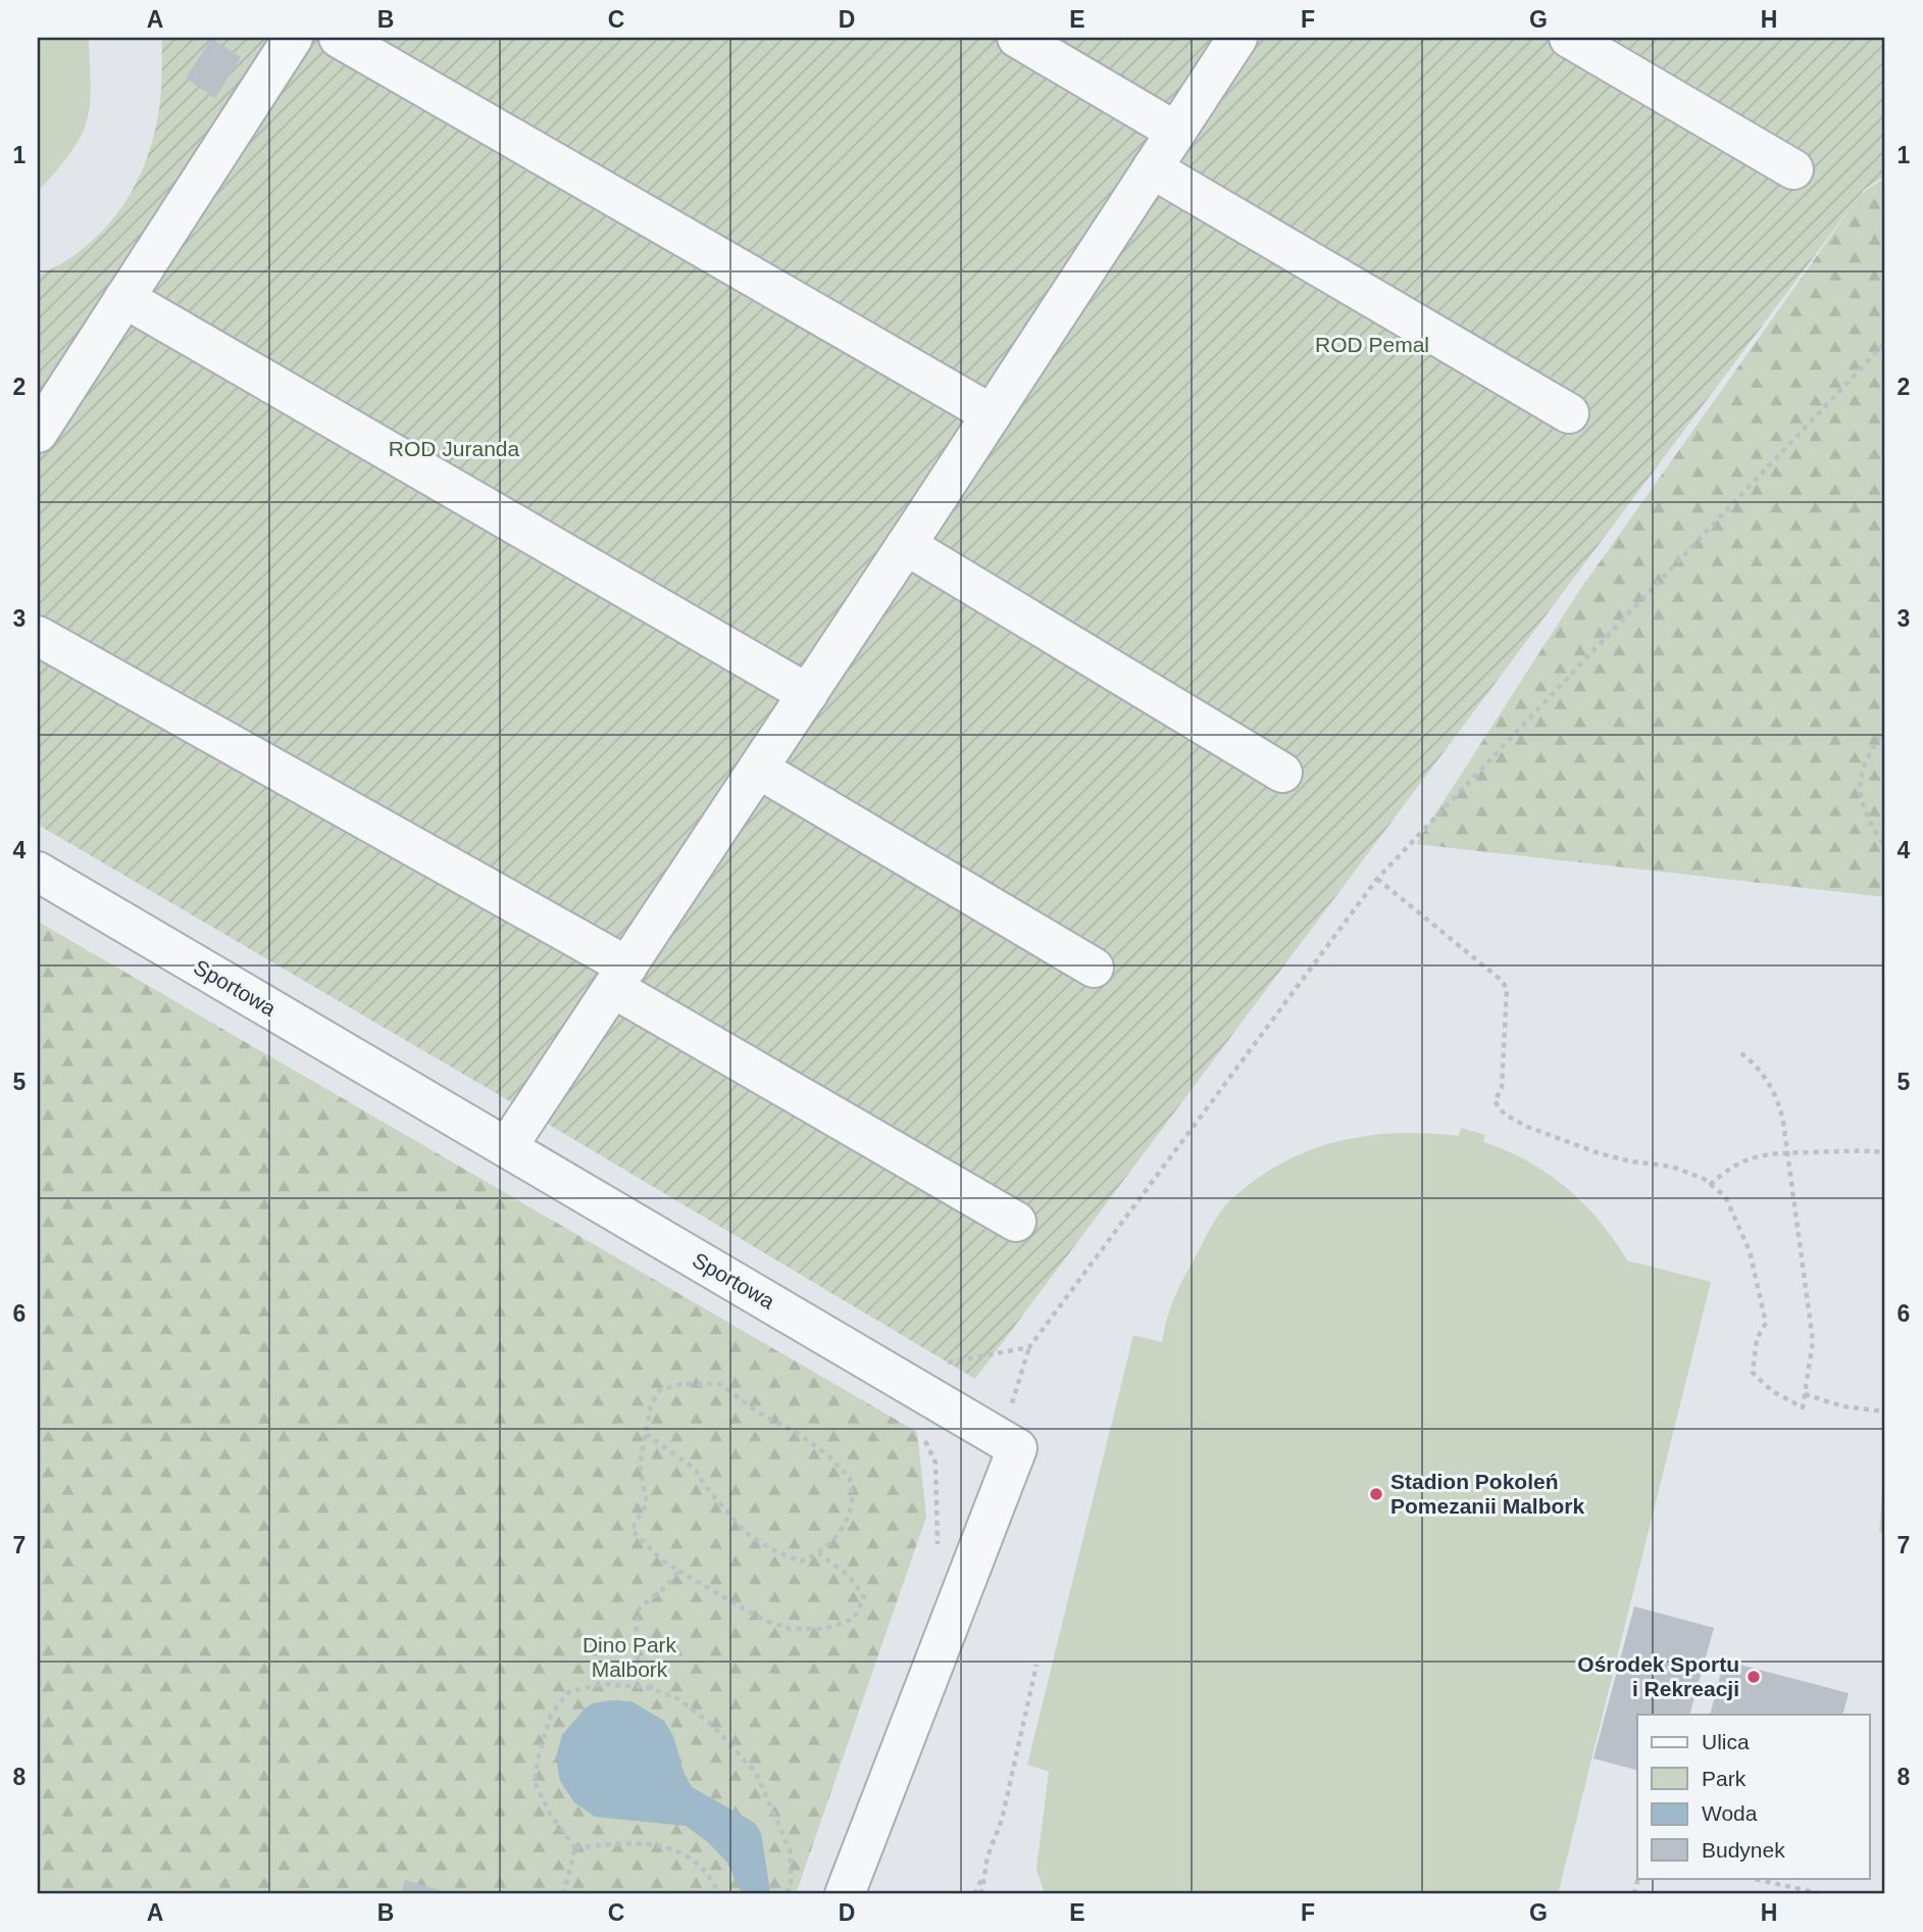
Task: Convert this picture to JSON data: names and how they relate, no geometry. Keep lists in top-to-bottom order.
{
  "streets": {
    "street": ["Sportowa"]
  },
  "parks": ["ROD Pemal", "ROD Juranda", "Dino Park Malbork"],
  "places": ["Stadion Pokoleń Pomezanii Malbork", "Ośrodek Sportu i Rekreacji"],
  "legend": [
    "Ulica",
    "Park",
    "Woda",
    "Budynek"
  ],
  "grid": {
    "columns": [
      "A",
      "B",
      "C",
      "D",
      "E",
      "F",
      "G",
      "H"
    ],
    "rows": [
      "1",
      "2",
      "3",
      "4",
      "5",
      "6",
      "7",
      "8"
    ]
  }
}
